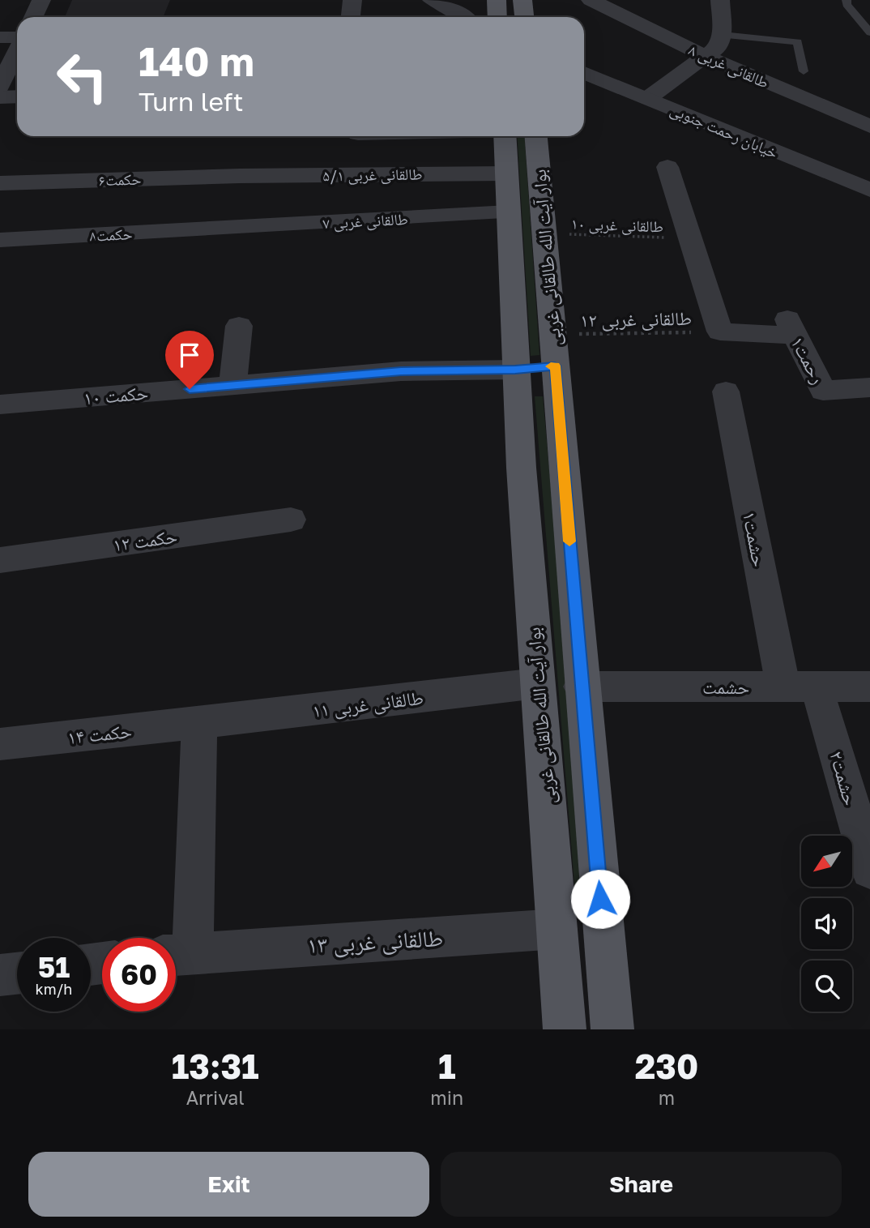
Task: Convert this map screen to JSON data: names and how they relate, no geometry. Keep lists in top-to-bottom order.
{
  "streets": {
    "main road": ["بوار آیت الله طالقانی غربی"],
    "street": [
      "طالقانی غربی ۸",
      "خیابان رحمت جنوبی",
      "طالقانی غربی ۵/۱",
      "حکمت۶",
      "طالقانی غربی ۷",
      "حکمت۸",
      "رحمت۱",
      "حکمت ۱۰",
      "حشمت۱",
      "حکمت ۱۲",
      "حشمت",
      "طالقانی غربی ۱۱",
      "حکمت ۱۴",
      "حشمت۲",
      "طالقانی غربی ۱۳"
    ],
    "path": ["طالقانی غربی ۱۰", "طالقانی غربی ۱۲"]
  },
  "crossings": [
    ["طالقانی غربی ۵/۱", "حکمت۶"],
    ["طالقانی غربی ۵/۱", "بوار آیت الله طالقانی غربی"],
    ["طالقانی غربی ۷", "حکمت۸"],
    ["طالقانی غربی ۷", "بوار آیت الله طالقانی غربی"],
    ["طالقانی غربی ۱۰", "بوار آیت الله طالقانی غربی"],
    ["بوار آیت الله طالقانی غربی", "طالقانی غربی ۱۲"],
    ["بوار آیت الله طالقانی غربی", "حکمت ۱۰"],
    ["بوار آیت الله طالقانی غربی", "حشمت"],
    ["بوار آیت الله طالقانی غربی", "طالقانی غربی ۱۱"],
    ["بوار آیت الله طالقانی غربی", "طالقانی غربی ۱۳"],
    ["طالقانی غربی ۱۲", "رحمت۱"],
    ["حشمت۱", "حشمت"],
    ["حشمت۱", "حشمت۲"],
    ["حشمت", "حشمت۲"],
    ["طالقانی غربی ۱۱", "حکمت ۱۴"]
  ],
  "north": "bottom left",
  "page": {
    "turn": ["140 m", "Turn left"],
    "speed": "51 km/h",
    "limit": "60",
    "eta": [
      "13:31",
      "Arrival",
      "1",
      "min",
      "230",
      "m"
    ],
    "buttons": ["Exit", "Share"]
  }
}
